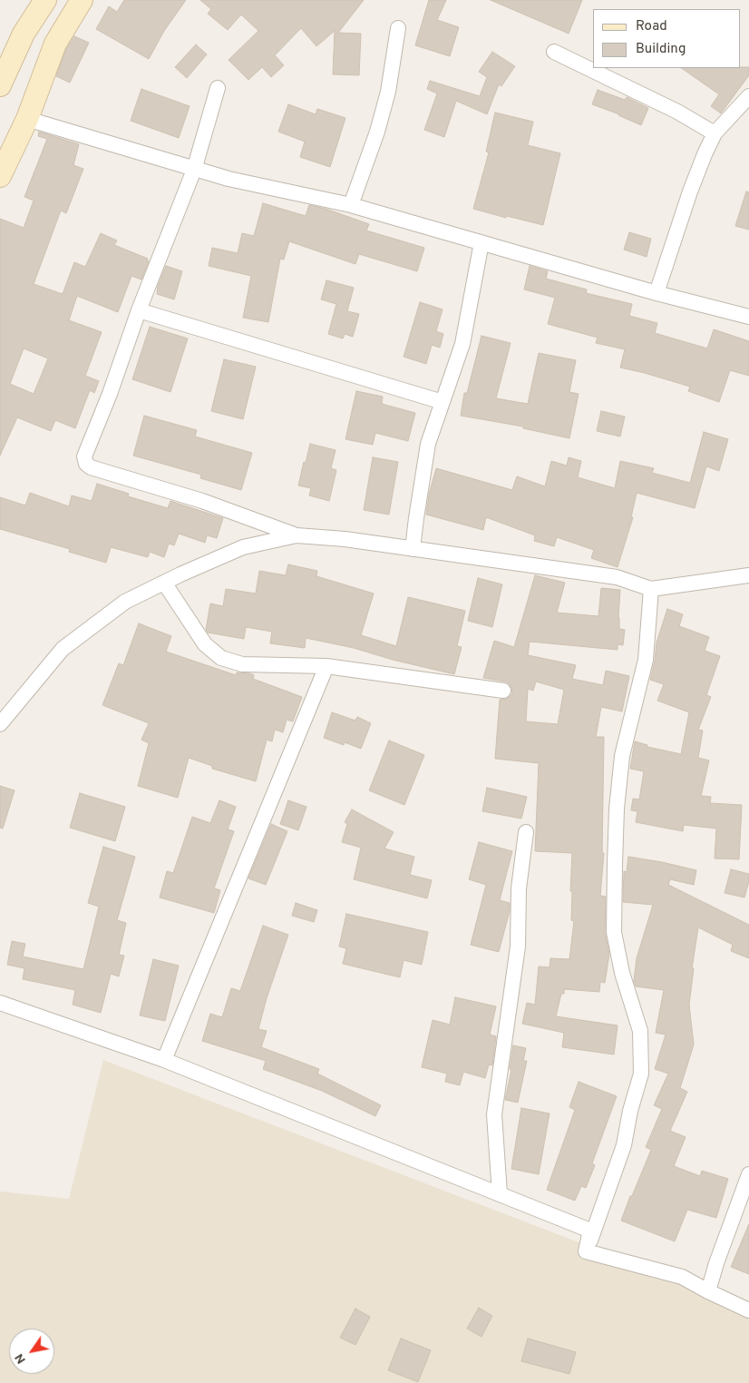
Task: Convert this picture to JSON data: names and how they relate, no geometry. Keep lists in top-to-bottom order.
{
  "legend": ["Road", "Building"],
  "north": "bottom left"
}
